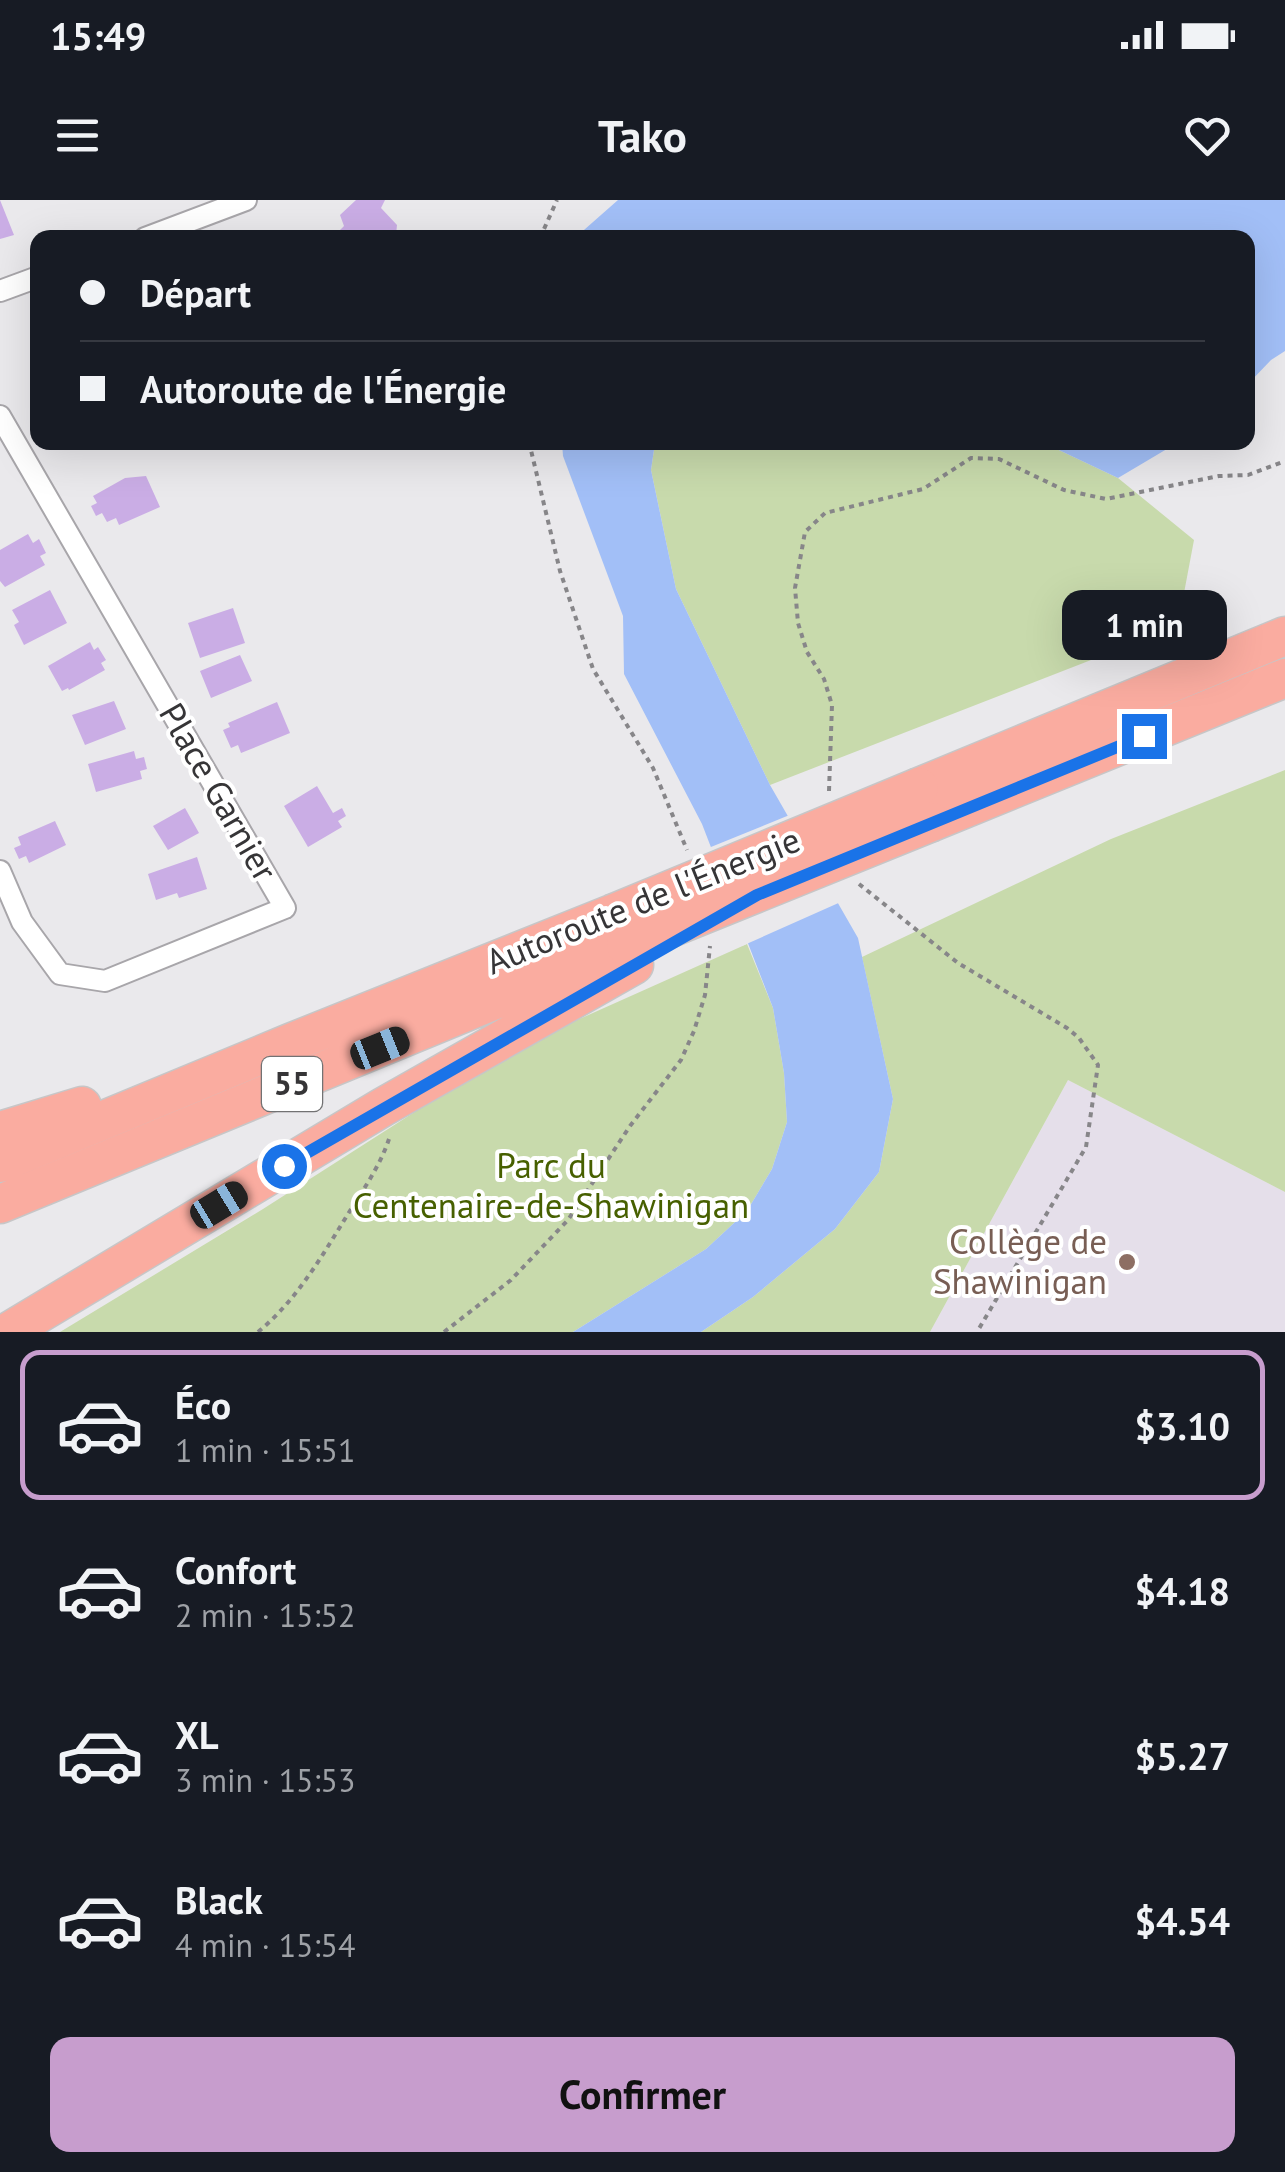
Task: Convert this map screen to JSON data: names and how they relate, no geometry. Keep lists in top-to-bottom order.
{
  "streets": {
    "highway": ["Autoroute de l'Énergie", "55"],
    "street": ["Place Garnier"]
  },
  "parks": ["Parc du Centenaire-de-Shawinigan"],
  "places": ["Collège de Shawinigan"],
  "page": {
    "status": "15:49",
    "header": "Tako",
    "banner": ["Départ", "Autoroute de l'Énergie"],
    "bubble": "1 min",
    "list": [
      {
        "name": "Éco",
        "note": "1 min · 15:51",
        "value": "$3.10"
      },
      {
        "name": "Confort",
        "note": "2 min · 15:52",
        "value": "$4.18"
      },
      {
        "name": "XL",
        "note": "3 min · 15:53",
        "value": "$5.27"
      },
      {
        "name": "Black",
        "note": "4 min · 15:54",
        "value": "$4.54"
      }
    ],
    "buttons": "Confirmer"
  }
}
